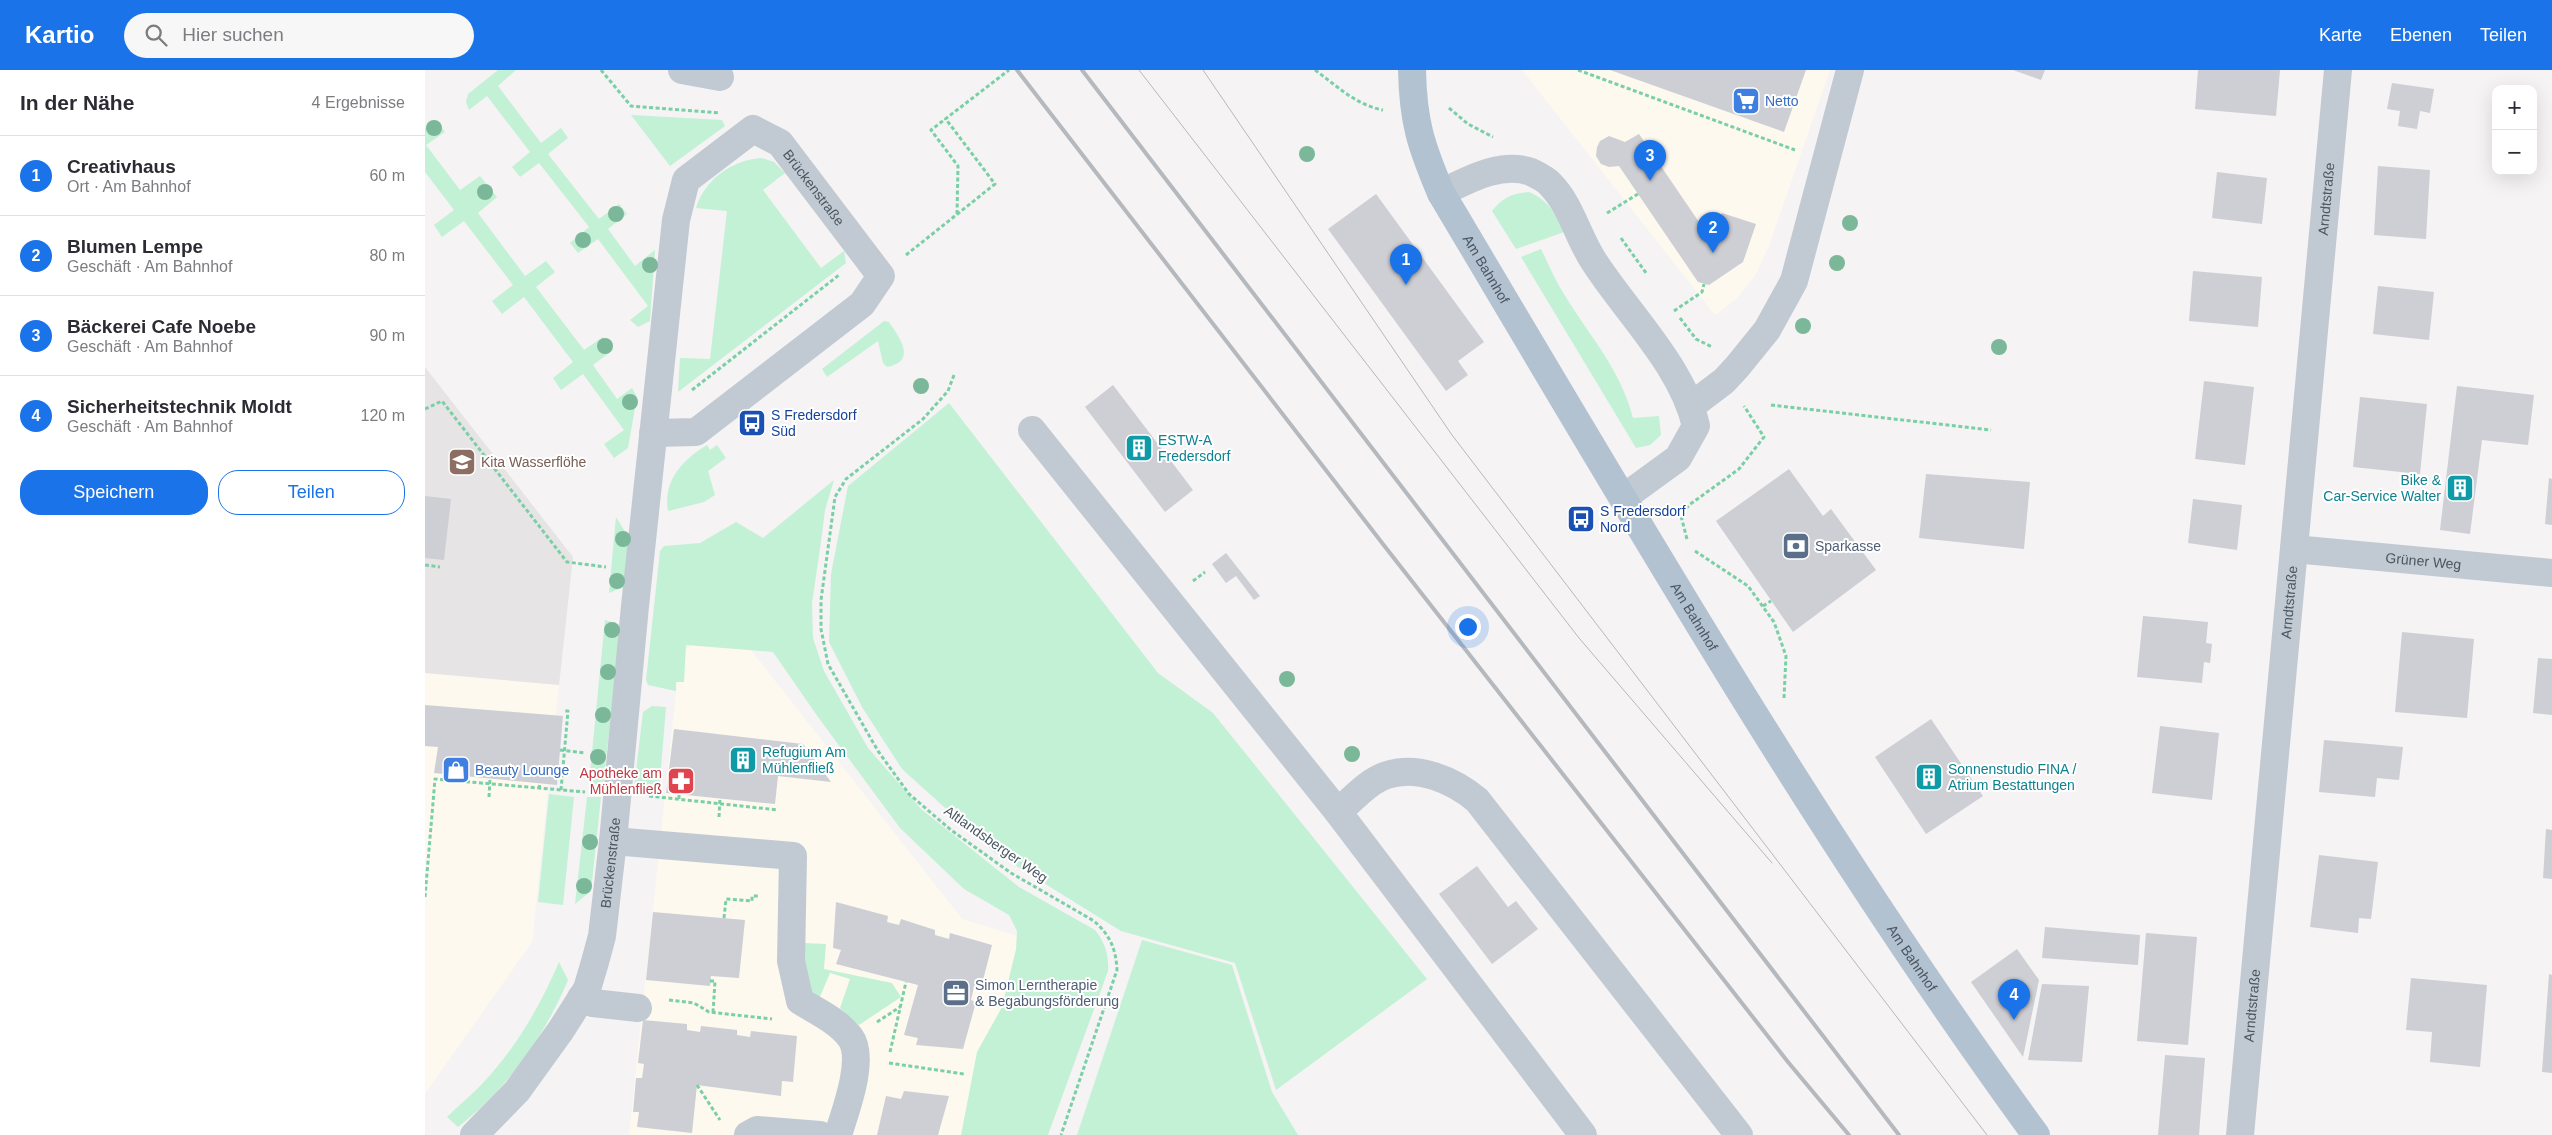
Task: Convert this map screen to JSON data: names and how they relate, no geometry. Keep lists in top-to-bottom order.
{
  "streets": {
    "main road": ["Am Bahnhof"],
    "street": ["Brückenstraße", "Arndtstraße", "Grüner Weg"],
    "path": ["Altlandsberger Weg"]
  },
  "crossings": [
    ["Arndtstraße", "Grüner Weg"]
  ],
  "places": {
    "supermarket": ["Netto"],
    "bus stop": ["S Fredersdorf Süd", "S Fredersdorf Nord"],
    "building": [
      "ESTW-A Fredersdorf",
      "Bike & Car-Service Walter",
      "Refugium Am Mühlenfließ",
      "Sonnenstudio FINA / Atrium Bestattungen"
    ],
    "school or university": ["Kita Wasserflöhe"],
    "bank": ["Sparkasse"],
    "shop": ["Beauty Lounge"],
    "pharmacy": ["Apotheke am Mühlenfließ"],
    "office": ["Simon Lerntherapie & Begabungsförderung"]
  },
  "page": {
    "header": "Kartio",
    "search": "Hier suchen",
    "nav": ["Karte", "Ebenen", "Teilen"],
    "heading": ["In der Nähe", "4 Ergebnisse"],
    "map_buttons": ["+", "−"],
    "list": [
      {
        "mark": "1",
        "name": "Creativhaus",
        "note": "Ort · Am Bahnhof",
        "value": "60 m"
      },
      {
        "mark": "2",
        "name": "Blumen Lempe",
        "note": "Geschäft · Am Bahnhof",
        "value": "80 m"
      },
      {
        "mark": "3",
        "name": "Bäckerei Cafe Noebe",
        "note": "Geschäft · Am Bahnhof",
        "value": "90 m"
      },
      {
        "mark": "4",
        "name": "Sicherheitstechnik Moldt",
        "note": "Geschäft · Am Bahnhof",
        "value": "120 m"
      }
    ],
    "pins": [
      "3",
      "2",
      "1",
      "4"
    ],
    "buttons": ["Speichern", "Teilen"]
  }
}
